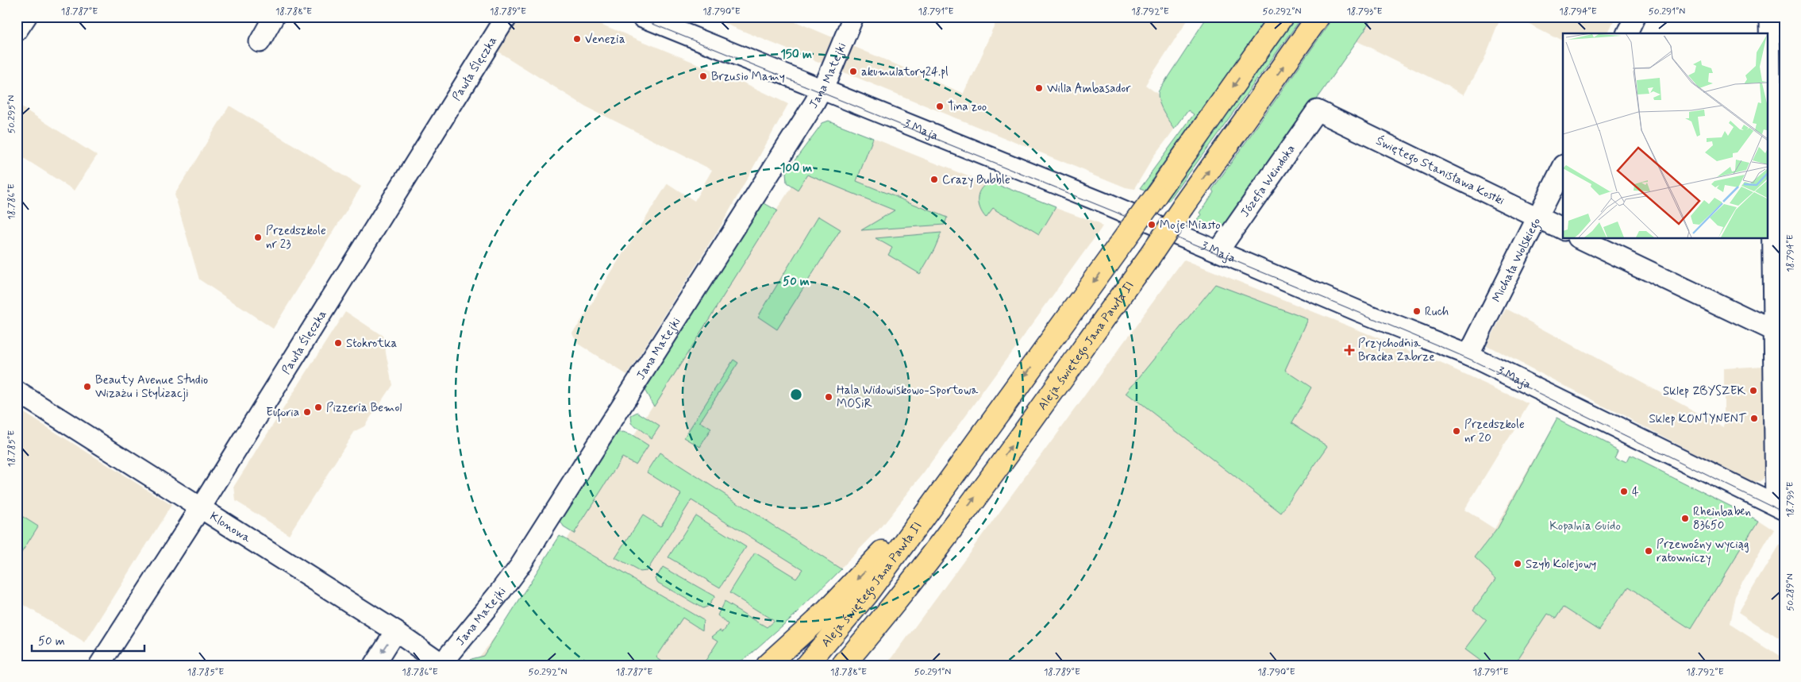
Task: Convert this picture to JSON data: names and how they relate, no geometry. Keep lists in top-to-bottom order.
{
  "streets": {
    "main road": ["Aleja świętego Jana Pawła II"],
    "street": [
      "Pawła Ślęczka",
      "Jana Matejki",
      "3 Maja",
      "Świętego Stanisława Kostki",
      "Józefa Weindoka",
      "Michała Wolskiego",
      "Klonowa"
    ]
  },
  "crossings": [
    ["Pawła Ślęczka", "Klonowa"],
    ["Jana Matejki", "3 Maja"],
    ["Jana Matejki", "Klonowa"],
    ["3 Maja", "Józefa Weindoka"],
    ["3 Maja", "Michała Wolskiego"],
    ["Świętego Stanisława Kostki", "Józefa Weindoka"],
    ["Świętego Stanisława Kostki", "Michała Wolskiego"]
  ],
  "parks": ["Kopalnia Guido"],
  "places": {
    "other": [
      "Venezia",
      "akumulatory24.pl",
      "Brzusio Mamy",
      "Willa Ambasador",
      "Tina zoo",
      "Crazy Bubble",
      "Moje Miasto",
      "Przedszkole nr 23",
      "Ruch",
      "Stokrotka",
      "Beauty Avenue Studio Wizażu i Stylizacji",
      "Sklep ZBYSZEK",
      "Hala Widowiskowo-Sportowa MOSiR",
      "Pizzeria Bemol",
      "Euforia",
      "Sklep KONTYNENT",
      "Przedszkole nr 20",
      "4",
      "Rheinbaben 83650",
      "Przewoźny wyciąg ratowniczy",
      "Szyb Kolejowy"
    ],
    "health": ["Przychodnia Bracka Zabrze"]
  },
  "scale_bar": "50 m",
  "coordinates": [
    "18.787°E",
    "18.788°E",
    "18.789°E",
    "18.790°E",
    "18.791°E",
    "18.792°E",
    "50.292°N",
    "18.793°E",
    "18.794°E",
    "50.291°N",
    "50.295°N",
    "18.786°E",
    "18.785°E",
    "50.289°N"
  ],
  "rings": ["150 m", "100 m", "50 m"]
}
